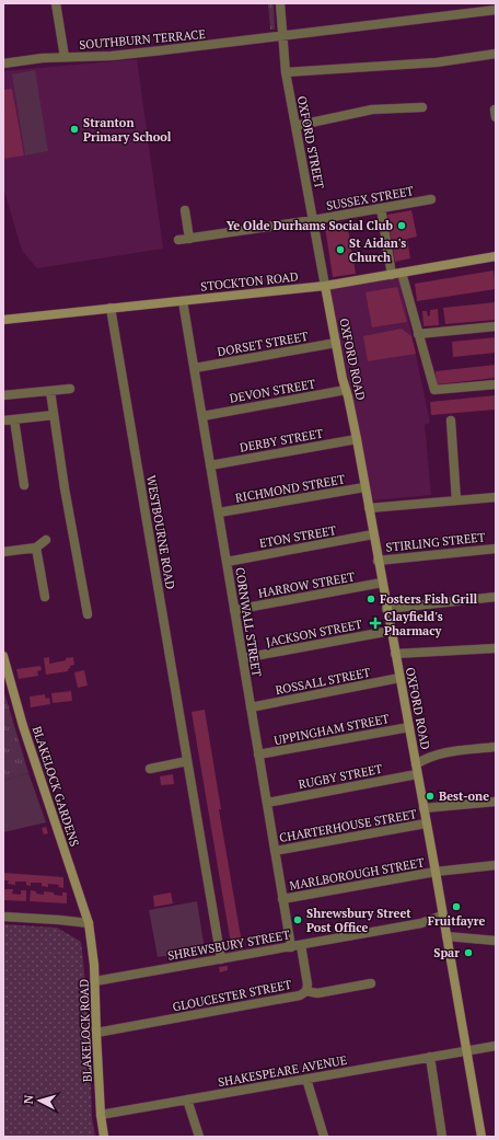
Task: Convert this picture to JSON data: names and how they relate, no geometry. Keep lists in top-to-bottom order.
{
  "streets": {
    "street": [
      "SOUTHBURN TERRACE",
      "OXFORD STREET",
      "SUSSEX STREET",
      "STOCKTON ROAD",
      "DORSET STREET",
      "OXFORD ROAD",
      "DEVON STREET",
      "DERBY STREET",
      "RICHMOND STREET",
      "WESTBOURNE ROAD",
      "ETON STREET",
      "STIRLING STREET",
      "HARROW STREET",
      "CORNWALL STREET",
      "JACKSON STREET",
      "ROSSALL STREET",
      "UPPINGHAM STREET",
      "RUGBY STREET",
      "BLAKELOCK GARDENS",
      "CHARTERHOUSE STREET",
      "MARLBOROUGH STREET",
      "SHREWSBURY STREET",
      "GLOUCESTER STREET",
      "BLAKELOCK ROAD",
      "SHAKESPEARE AVENUE"
    ]
  },
  "crossings": [
    ["SOUTHBURN TERRACE", "OXFORD STREET"],
    ["OXFORD STREET", "SUSSEX STREET"],
    ["OXFORD STREET", "STOCKTON ROAD"],
    ["OXFORD STREET", "OXFORD ROAD"],
    ["STOCKTON ROAD", "OXFORD ROAD"],
    ["STOCKTON ROAD", "WESTBOURNE ROAD"],
    ["STOCKTON ROAD", "CORNWALL STREET"],
    ["DORSET STREET", "OXFORD ROAD"],
    ["DORSET STREET", "CORNWALL STREET"],
    ["OXFORD ROAD", "DEVON STREET"],
    ["OXFORD ROAD", "DERBY STREET"],
    ["OXFORD ROAD", "RICHMOND STREET"],
    ["OXFORD ROAD", "ETON STREET"],
    ["OXFORD ROAD", "STIRLING STREET"],
    ["OXFORD ROAD", "HARROW STREET"],
    ["OXFORD ROAD", "JACKSON STREET"],
    ["OXFORD ROAD", "ROSSALL STREET"],
    ["OXFORD ROAD", "UPPINGHAM STREET"],
    ["OXFORD ROAD", "RUGBY STREET"],
    ["OXFORD ROAD", "CHARTERHOUSE STREET"],
    ["OXFORD ROAD", "MARLBOROUGH STREET"],
    ["OXFORD ROAD", "SHREWSBURY STREET"],
    ["OXFORD ROAD", "SHAKESPEARE AVENUE"],
    ["DEVON STREET", "CORNWALL STREET"],
    ["DERBY STREET", "CORNWALL STREET"],
    ["RICHMOND STREET", "CORNWALL STREET"],
    ["WESTBOURNE ROAD", "SHREWSBURY STREET"],
    ["ETON STREET", "CORNWALL STREET"],
    ["HARROW STREET", "CORNWALL STREET"],
    ["CORNWALL STREET", "JACKSON STREET"],
    ["CORNWALL STREET", "ROSSALL STREET"],
    ["CORNWALL STREET", "UPPINGHAM STREET"],
    ["CORNWALL STREET", "RUGBY STREET"],
    ["CORNWALL STREET", "CHARTERHOUSE STREET"],
    ["CORNWALL STREET", "MARLBOROUGH STREET"],
    ["CORNWALL STREET", "SHREWSBURY STREET"],
    ["BLAKELOCK GARDENS", "BLAKELOCK ROAD"],
    ["SHREWSBURY STREET", "BLAKELOCK ROAD"],
    ["GLOUCESTER STREET", "BLAKELOCK ROAD"],
    ["BLAKELOCK ROAD", "SHAKESPEARE AVENUE"]
  ],
  "places": {
    "other": [
      "Stranton Primary School",
      "Ye Olde Durhams Social Club",
      "St Aidan's Church",
      "Fosters Fish Grill",
      "Best-one",
      "Fruitfayre",
      "Shrewsbury Street Post Office",
      "Spar"
    ],
    "health": ["Clayfield's Pharmacy"]
  },
  "north": "left"
}
